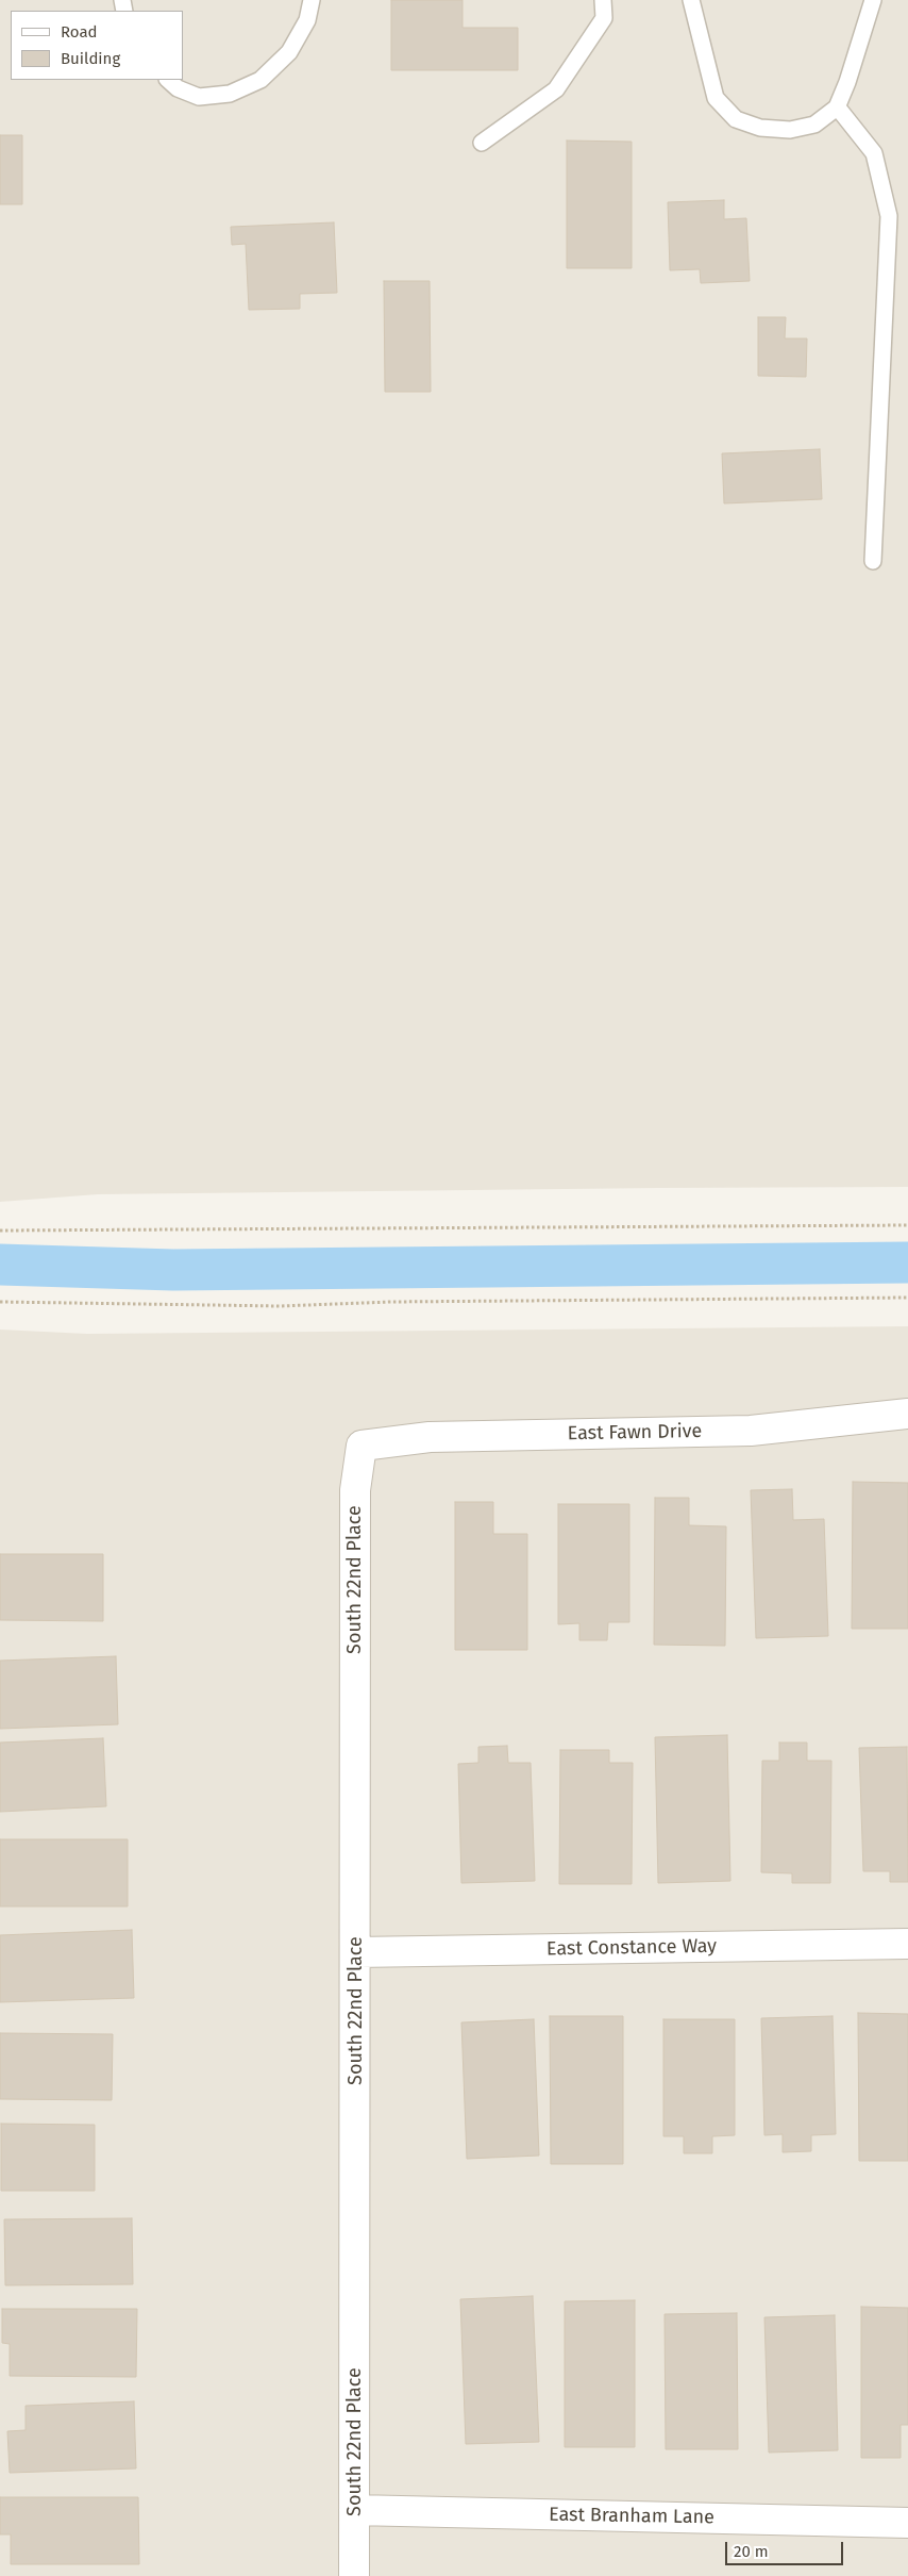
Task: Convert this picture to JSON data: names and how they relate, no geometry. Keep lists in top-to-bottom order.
{
  "streets": {
    "street": [
      "East Fawn Drive",
      "South 22nd Place",
      "East Constance Way",
      "East Branham Lane"
    ]
  },
  "crossings": [
    ["East Fawn Drive", "South 22nd Place"],
    ["South 22nd Place", "East Constance Way"],
    ["South 22nd Place", "East Branham Lane"]
  ],
  "legend": ["Road", "Building"],
  "scale_bar": "20 m"
}
